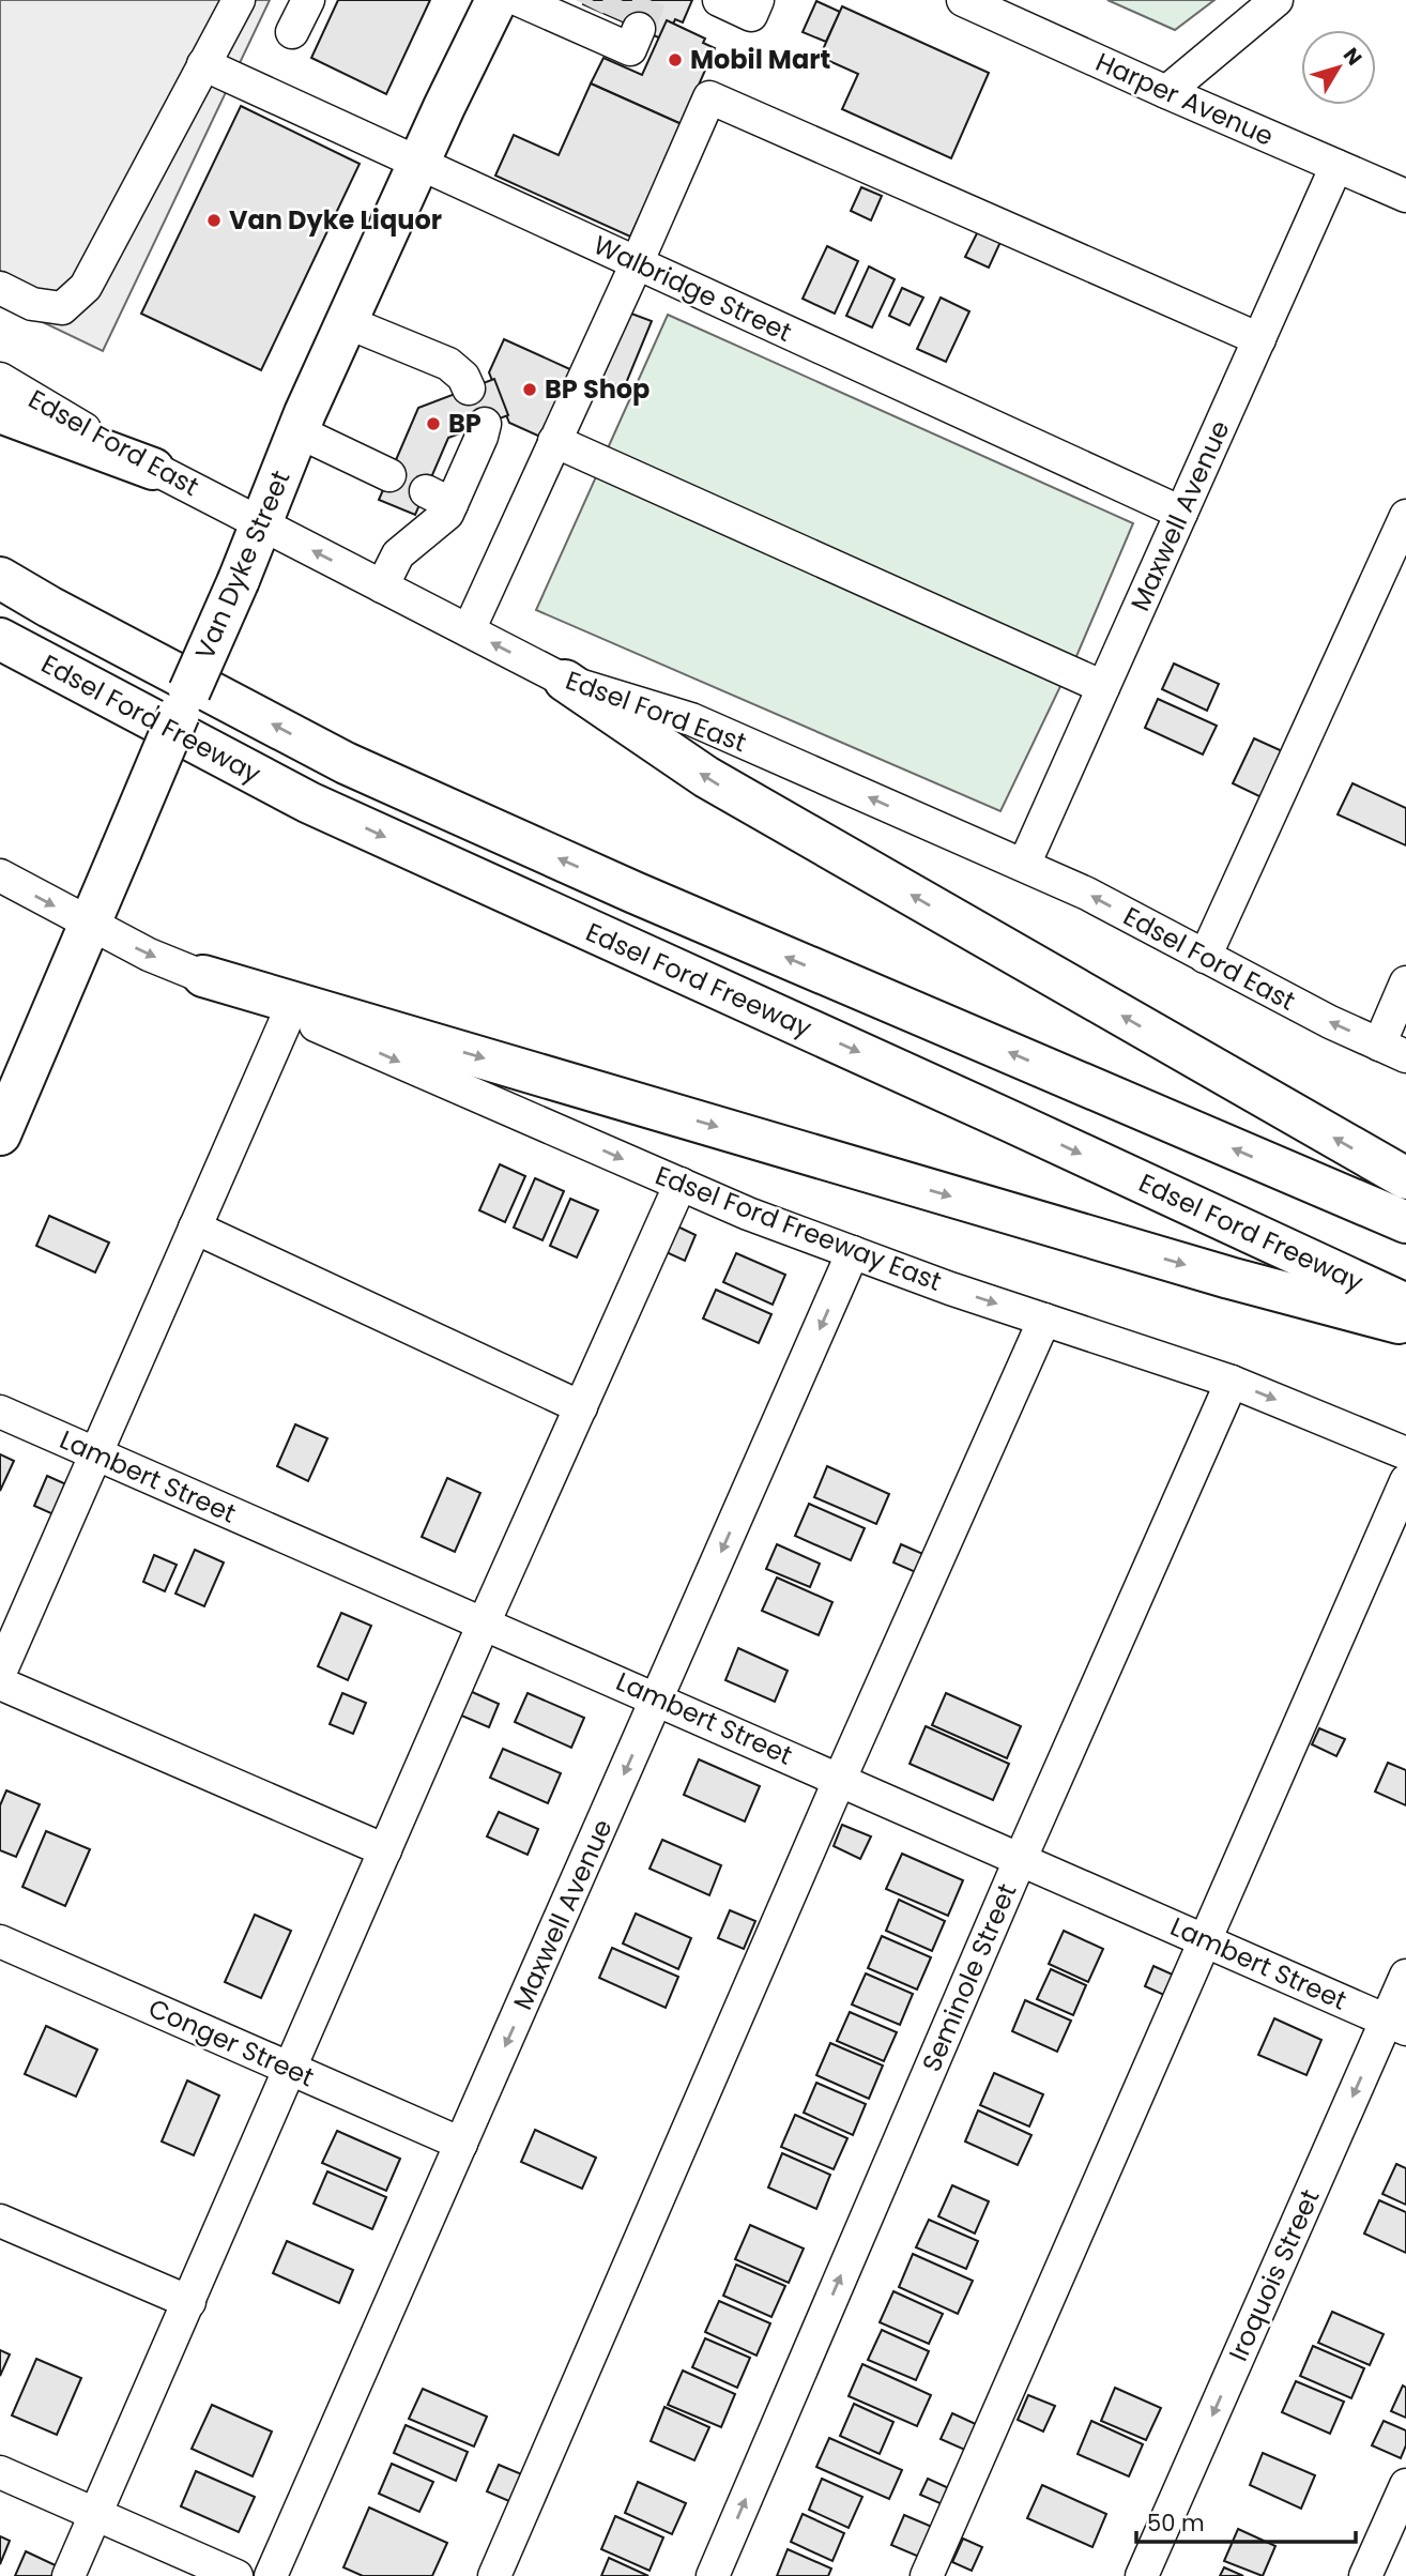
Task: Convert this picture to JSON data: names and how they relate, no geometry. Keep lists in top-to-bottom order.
{
  "streets": {
    "main road": ["Van Dyke Street", "Edsel Ford Freeway"],
    "street": [
      "Harper Avenue",
      "Walbridge Street",
      "Edsel Ford East",
      "Maxwell Avenue",
      "Edsel Ford Freeway East",
      "Lambert Street",
      "Seminole Street",
      "Conger Street",
      "Iroquois Street"
    ]
  },
  "crossings": [
    ["Harper Avenue", "Maxwell Avenue"],
    ["Walbridge Street", "Maxwell Avenue"],
    ["Walbridge Street", "Van Dyke Street"],
    ["Edsel Ford East", "Maxwell Avenue"],
    ["Edsel Ford East", "Van Dyke Street"],
    ["Maxwell Avenue", "Edsel Ford Freeway East"],
    ["Maxwell Avenue", "Lambert Street"],
    ["Maxwell Avenue", "Conger Street"],
    ["Van Dyke Street", "Edsel Ford Freeway East"],
    ["Edsel Ford Freeway East", "Seminole Street"],
    ["Lambert Street", "Seminole Street"],
    ["Lambert Street", "Iroquois Street"]
  ],
  "places": [
    "Mobil Mart",
    "Van Dyke Liquor",
    "BP Shop",
    "BP"
  ],
  "scale_bar": "50 m",
  "north": "top right"
}
